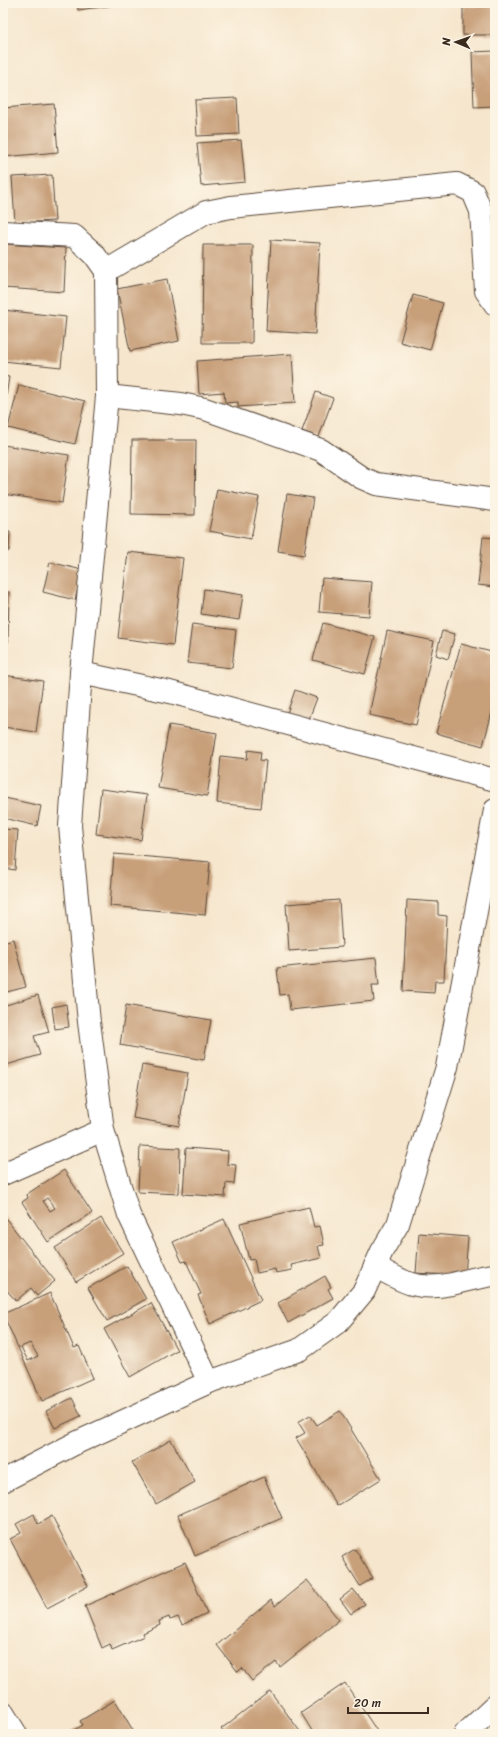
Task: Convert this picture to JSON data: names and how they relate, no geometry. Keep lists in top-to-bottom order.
{
  "scale_bar": "20 m",
  "north": "left"
}
